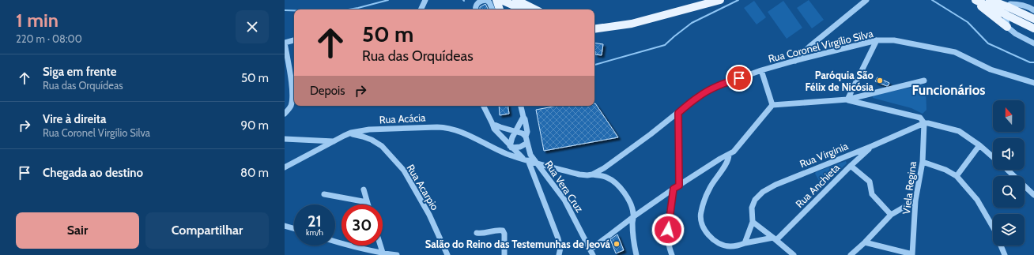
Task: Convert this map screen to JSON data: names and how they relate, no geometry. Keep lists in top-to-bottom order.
{
  "streets": {
    "street": [
      "Rua Coronel Virgílio Silva",
      "Rua Acácia",
      "Rua Virginia",
      "Rua Anchieta",
      "Rua Vera Cruz",
      "Rua Acarpio",
      "Viela Regina"
    ]
  },
  "crossings": [
    ["Rua Acácia", "Rua Acarpio"],
    ["Rua Virginia", "Rua Anchieta"],
    ["Rua Virginia", "Viela Regina"]
  ],
  "districts": ["Funcionários"],
  "places": ["Paróquia São Félix de Nicósia", "Salão do Reino das Testemunhas de Jeová"],
  "north": "top",
  "page": {
    "heading": ["1 min", "220 m · 08:00"],
    "turn": ["50 m", "Rua das Orquídeas"],
    "list": [
      {
        "name": "Siga em frente",
        "note": "Rua das Orquídeas",
        "value": "50 m"
      },
      {
        "name": "Vire à direita",
        "note": "Rua Coronel Virgílio Silva",
        "value": "90 m"
      },
      {
        "name": "Chegada ao destino",
        "value": "80 m"
      }
    ],
    "then": "Depois",
    "speed": "21 km/h",
    "limit": "30",
    "buttons": ["Sair", "Compartilhar"]
  }
}
